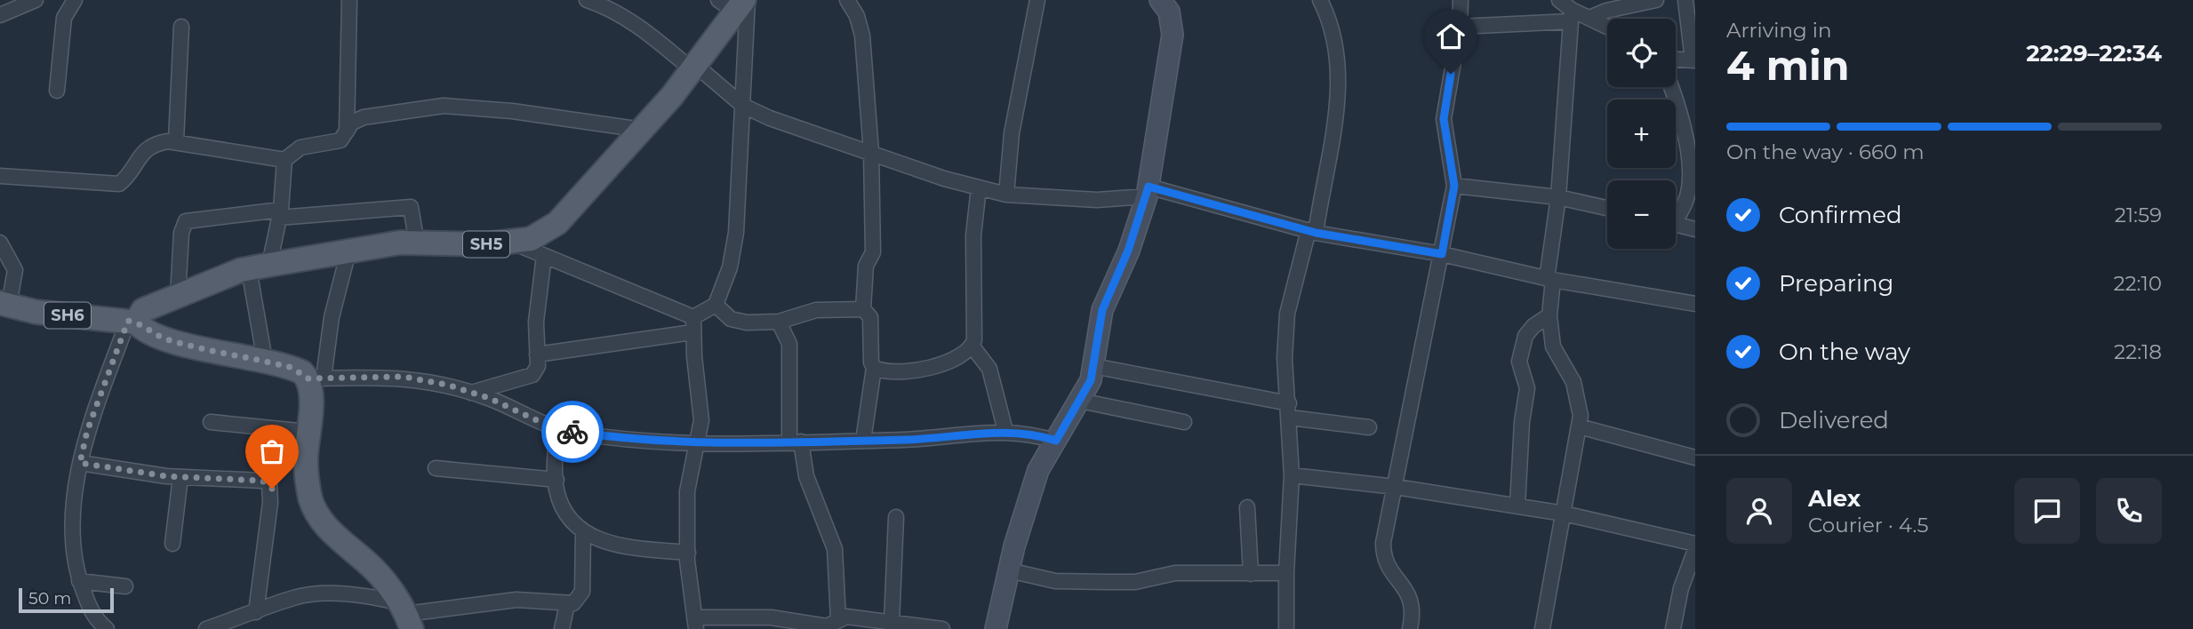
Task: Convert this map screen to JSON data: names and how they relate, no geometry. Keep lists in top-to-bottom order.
{
  "streets": {
    "main road": ["SH5", "SH6"]
  },
  "crossings": [
    ["SH5", "SH6"]
  ],
  "scale_bar": "50 m",
  "page": {
    "heading": ["4 min", "Arriving in", "22:29–22:34"],
    "panel": ["Alex", "Courier · 4.5"],
    "map_buttons": ["+", "−"],
    "bar": "On the way · 660 m",
    "list": [
      ["Confirmed", "21:59"],
      ["Preparing", "22:10"],
      ["On the way", "22:18"],
      "Delivered"
    ],
    "scale": "50 m"
  }
}
